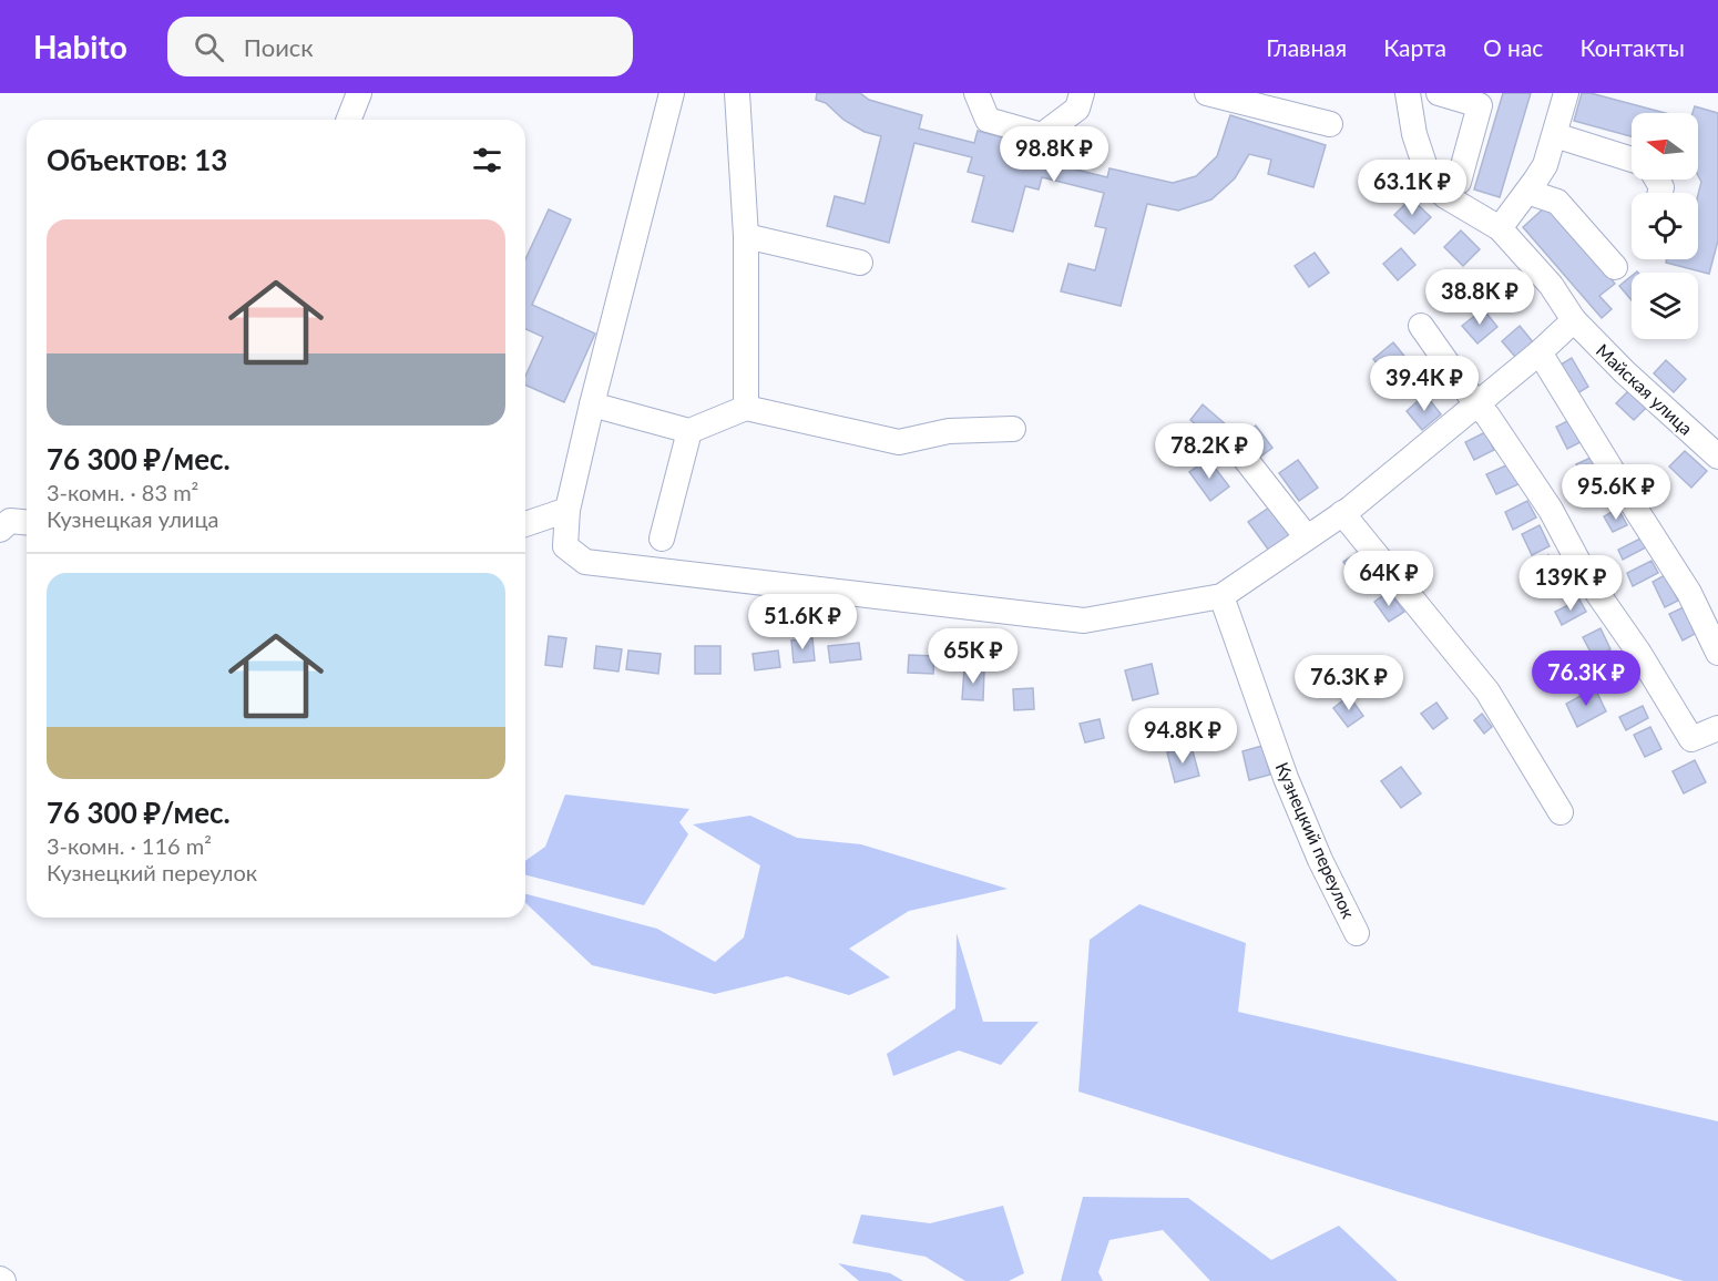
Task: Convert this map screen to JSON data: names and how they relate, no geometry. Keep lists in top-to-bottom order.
{
  "streets": {
    "street": ["Майская улица", "Кузнецкий переулок"]
  },
  "north": "left",
  "page": {
    "header": "Habito",
    "search": "Поиск",
    "nav": [
      "Главная",
      "Карта",
      "О нас",
      "Контакты"
    ],
    "heading": "Объектов: 13",
    "price": [
      "98.8K ₽",
      "63.1K ₽",
      "38.8K ₽",
      "39.4K ₽",
      "78.2K ₽",
      "95.6K ₽",
      "64K ₽",
      "139K ₽",
      "51.6K ₽",
      "65K ₽",
      "76.3K ₽",
      "76.3K ₽",
      "94.8K ₽"
    ],
    "list": [
      {
        "name": "76 300 ₽/мес.",
        "note": "3-комн. · 83 m² · Кузнецкая улица"
      },
      {
        "name": "76 300 ₽/мес.",
        "note": "3-комн. · 116 m² · Кузнецкий переулок"
      }
    ]
  }
}
